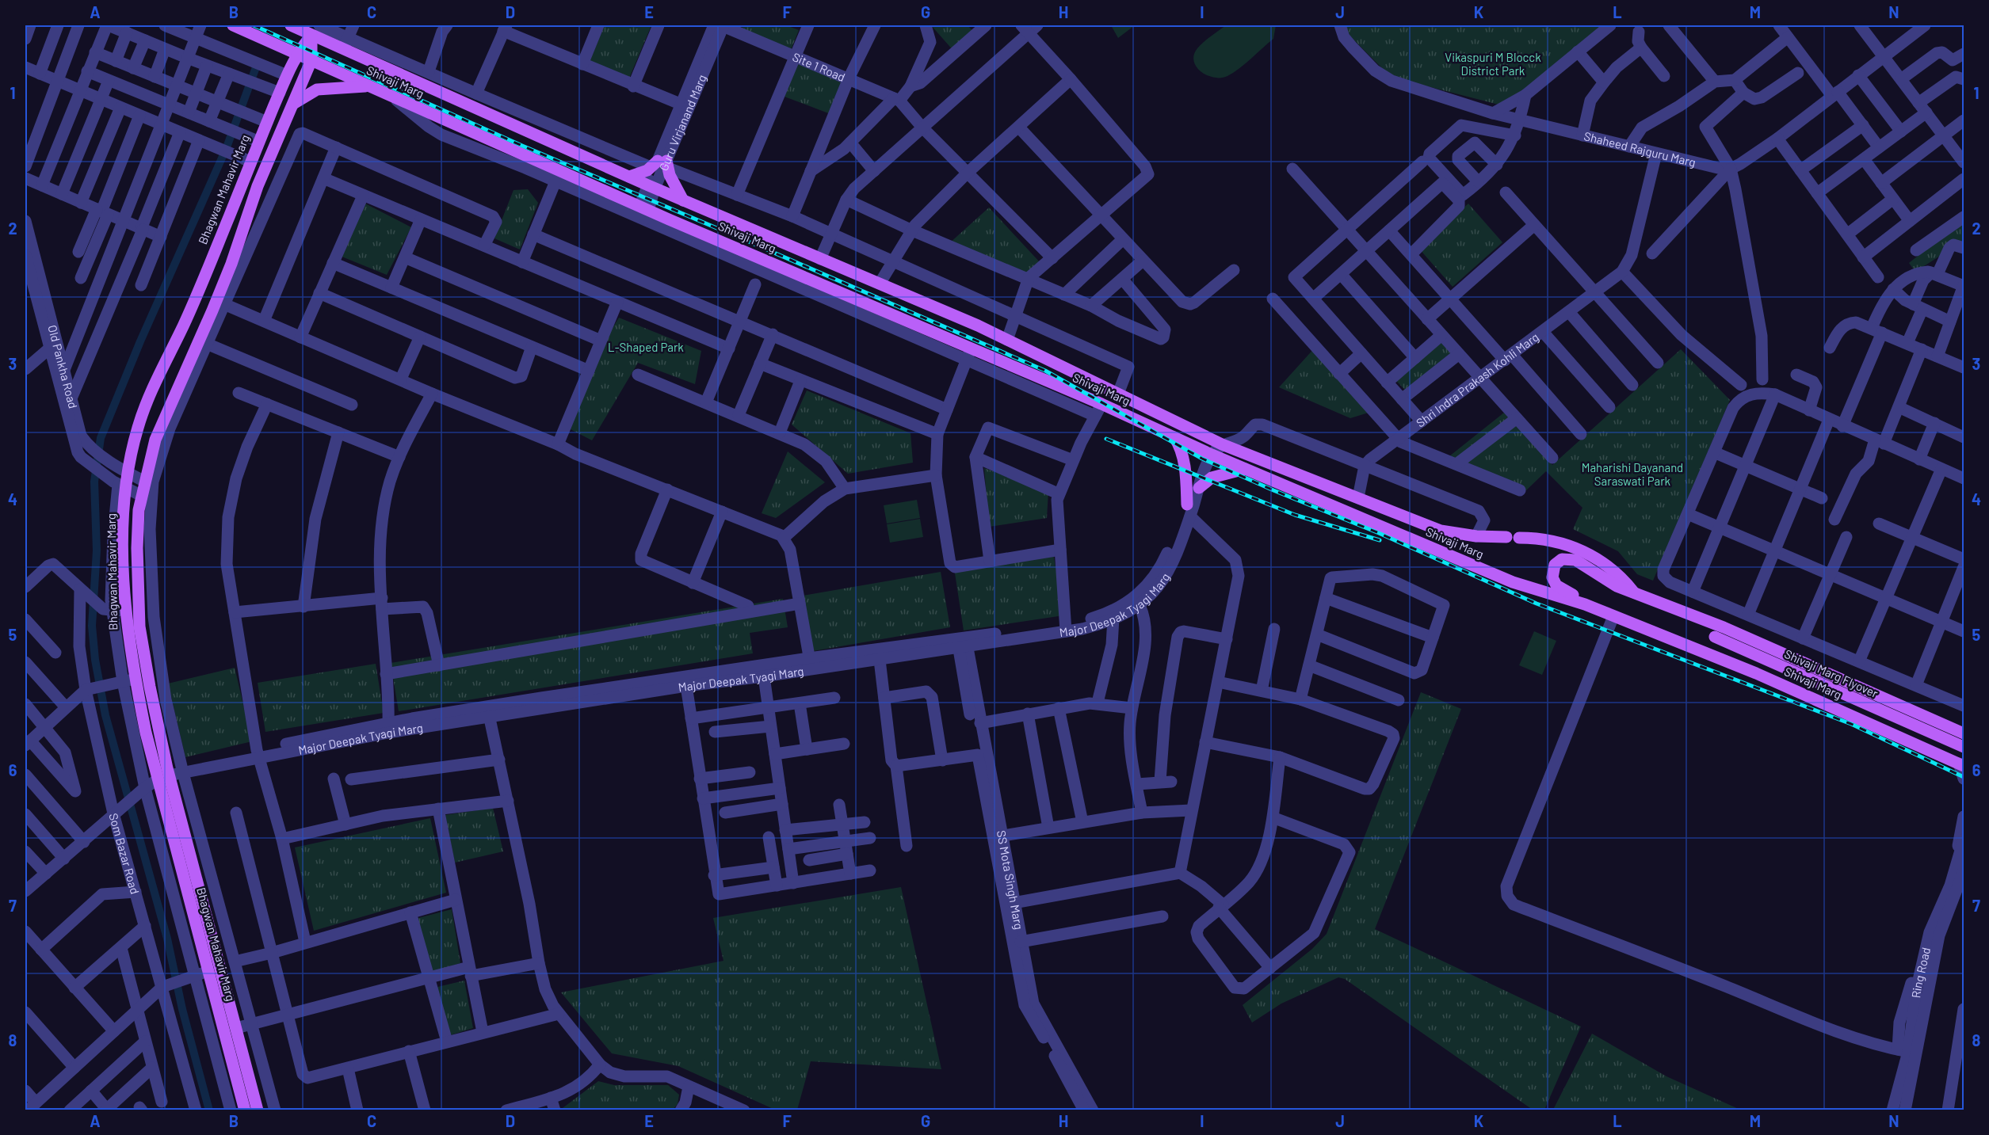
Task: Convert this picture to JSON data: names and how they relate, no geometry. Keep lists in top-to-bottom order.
{
  "streets": {
    "main road": ["Shivaji Marg", "Bhagwan Mahavir Marg", "Shivaji Marg Flyover"],
    "street": [
      "Site 1 Road",
      "Guru Virjanand Marg",
      "Shaheed Rajguru Marg",
      "Old Pankha Road",
      "Shri Indra Prakash Kohli Marg",
      "Major Deepak Tyagi Marg",
      "Som Bazar Road",
      "SS Mota Singh Marg",
      "Ring Road"
    ]
  },
  "crossings": [
    ["Site 1 Road", "Guru Virjanand Marg"],
    ["Shivaji Marg", "Guru Virjanand Marg"],
    ["Shivaji Marg", "Bhagwan Mahavir Marg"],
    ["Shivaji Marg", "Major Deepak Tyagi Marg"],
    ["Shivaji Marg", "Shivaji Marg Flyover"],
    ["Bhagwan Mahavir Marg", "Old Pankha Road"],
    ["Bhagwan Mahavir Marg", "Major Deepak Tyagi Marg"],
    ["Major Deepak Tyagi Marg", "SS Mota Singh Marg"]
  ],
  "parks": ["Vikaspuri M Blocck District Park", "L-Shaped Park", "Maharishi Dayanand Saraswati Park"],
  "grid": {
    "columns": [
      "A",
      "B",
      "C",
      "D",
      "E",
      "F",
      "G",
      "H",
      "I",
      "J",
      "K",
      "L",
      "M",
      "N"
    ],
    "rows": [
      "1",
      "2",
      "3",
      "4",
      "5",
      "6",
      "7",
      "8"
    ]
  }
}
